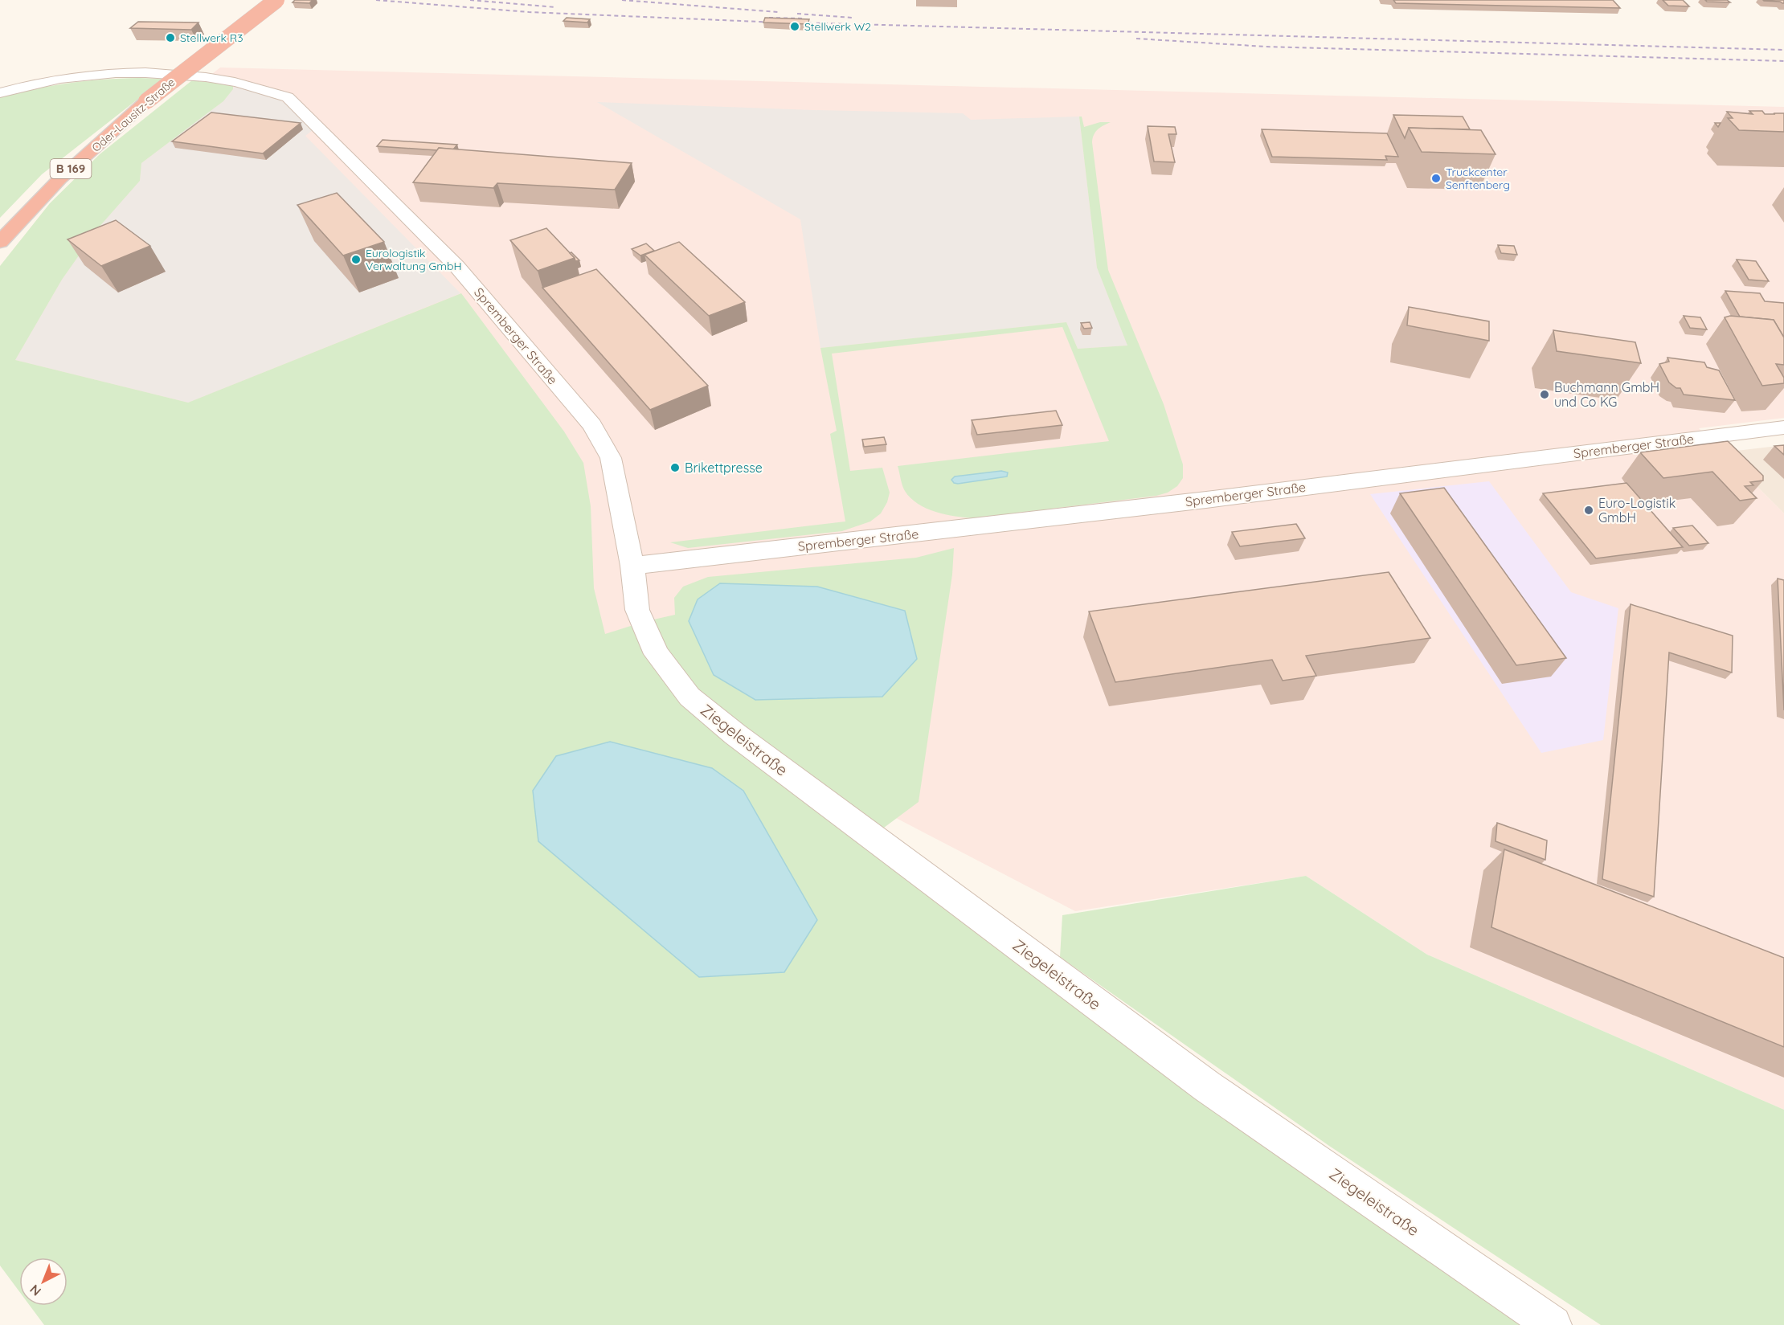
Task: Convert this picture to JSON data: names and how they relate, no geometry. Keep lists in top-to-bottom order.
{
  "streets": {
    "highway": ["Oder-Lausitz-Straße", "B 169"],
    "street": ["Spremberger Straße", "Ziegeleistraße"]
  },
  "crossings": [
    ["Spremberger Straße", "Ziegeleistraße"]
  ],
  "places": [
    "Stellwerk W2",
    "Stellwerk R3",
    "Truckcenter Senftenberg",
    "Eurologistik Verwaltung GmbH",
    "Buchmann GmbH und Co KG",
    "Brikettpresse",
    "Euro-Logistik GmbH"
  ],
  "north": "bottom left"
}
